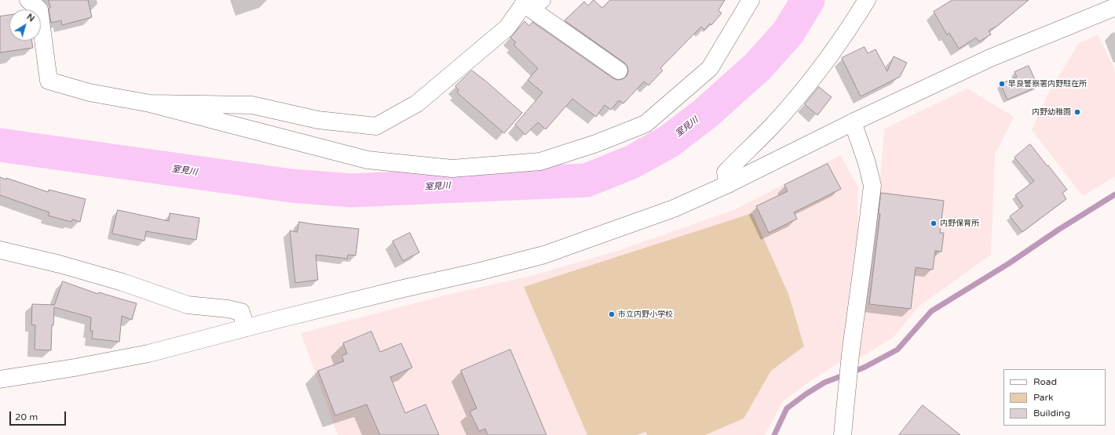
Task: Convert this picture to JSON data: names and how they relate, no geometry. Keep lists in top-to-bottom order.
{
  "water": ["室見川"],
  "places": [
    "早良警察署内野駐在所",
    "内野幼稚園",
    "内野保育所",
    "市立内野小学校"
  ],
  "legend": ["Road", "Park", "Building"],
  "scale_bar": "20 m",
  "north": "top right"
}
